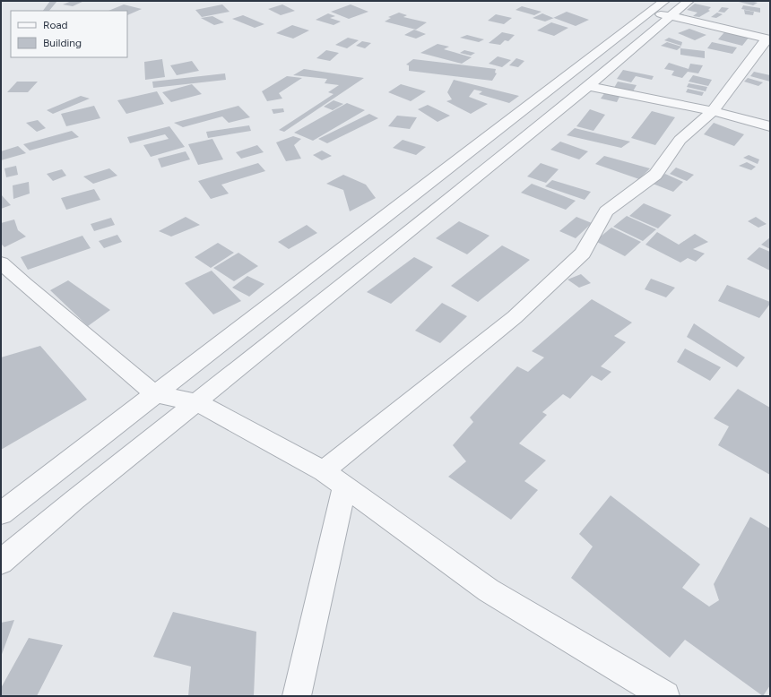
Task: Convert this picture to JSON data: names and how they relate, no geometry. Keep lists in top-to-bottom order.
{
  "legend": ["Road", "Building"]
}
